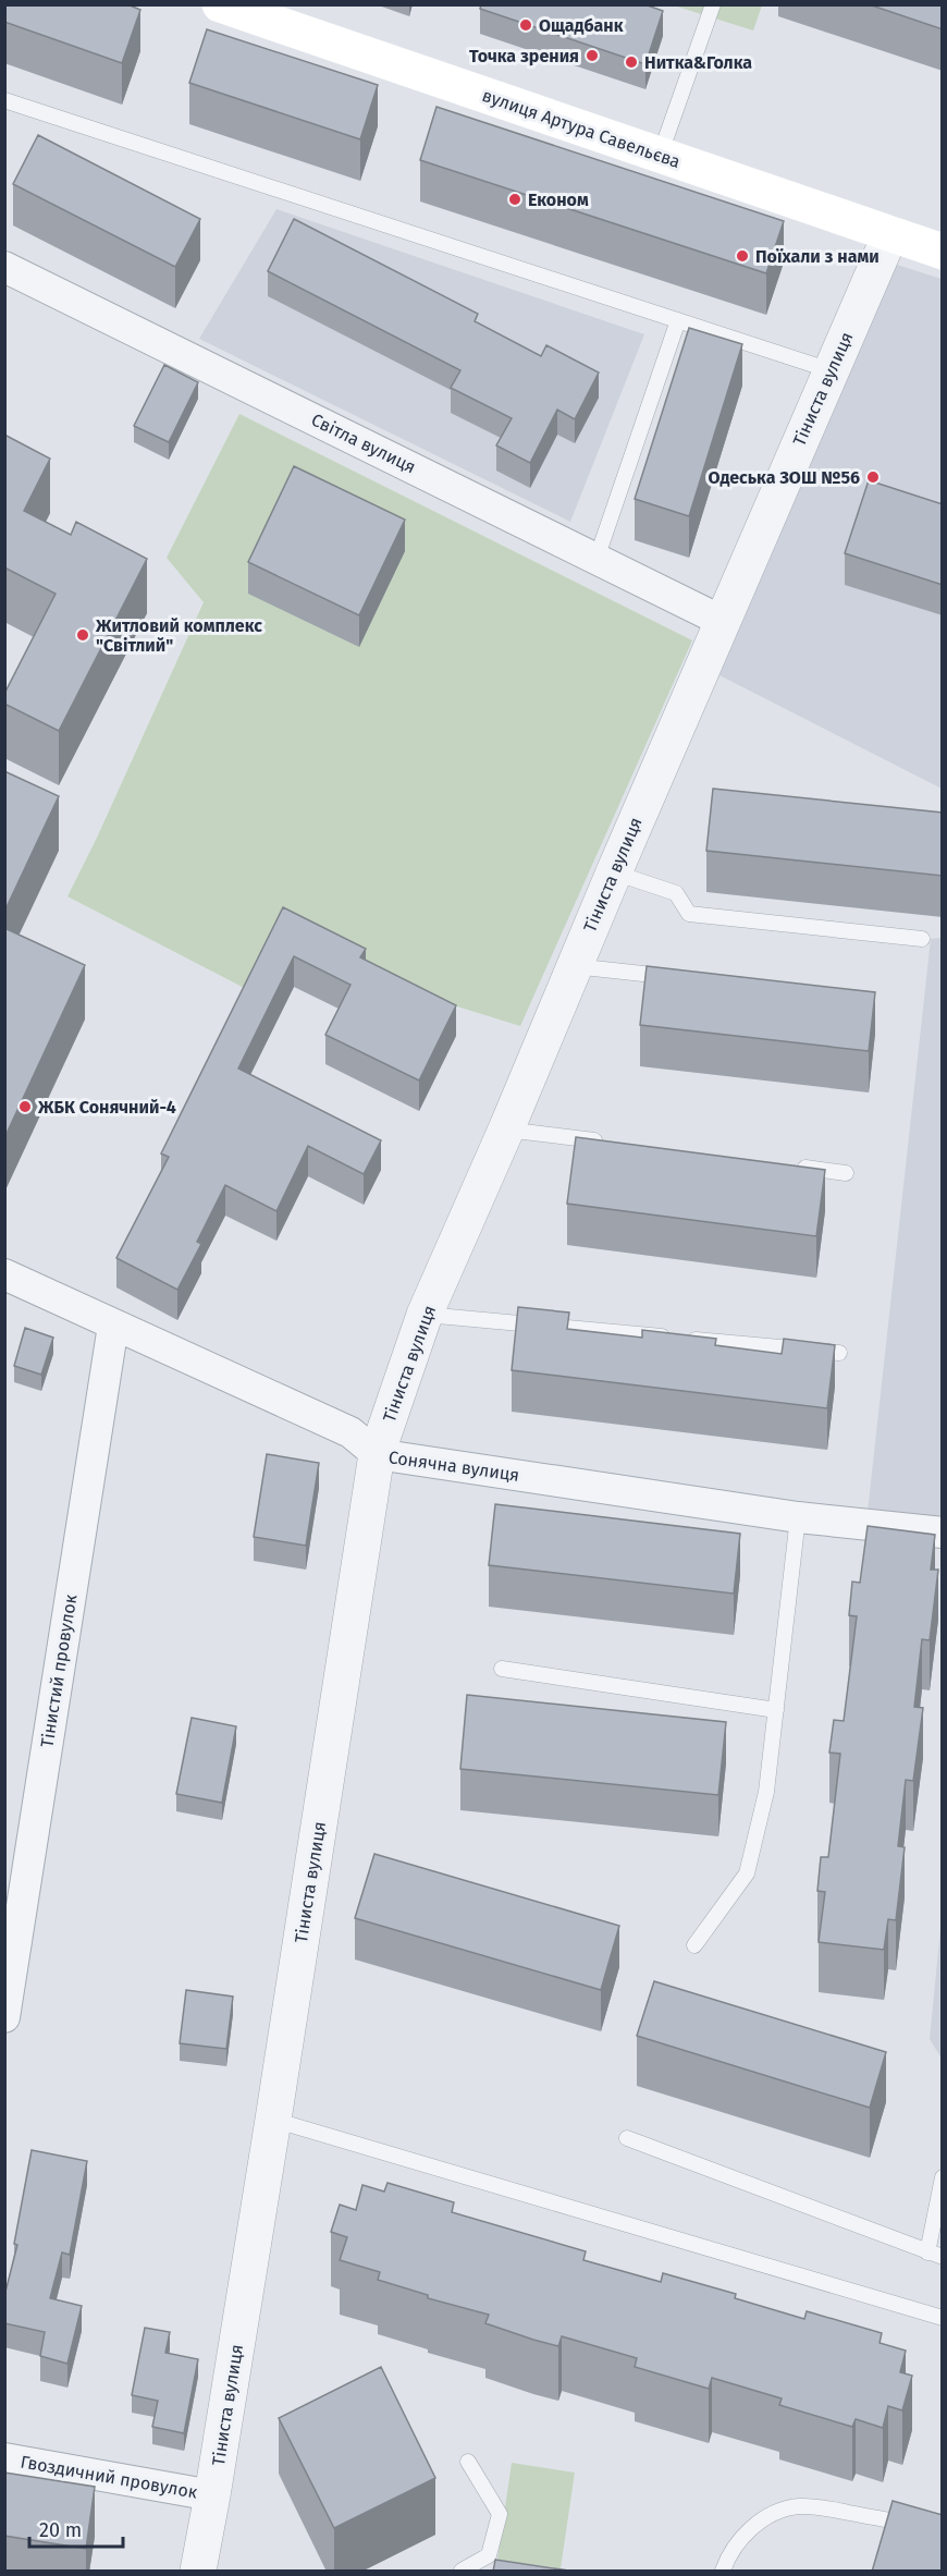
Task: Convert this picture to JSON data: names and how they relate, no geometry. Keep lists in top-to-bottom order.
{
  "streets": {
    "main road": ["вулиця Артура Савельєва"],
    "street": [
      "Тіниста вулиця",
      "Світла вулиця",
      "Сонячна вулиця",
      "Тінистий провулок",
      "Гвоздичний провулок"
    ]
  },
  "crossings": [
    ["вулиця Артура Савельєва", "Тіниста вулиця"],
    ["Тіниста вулиця", "Світла вулиця"],
    ["Тіниста вулиця", "Сонячна вулиця"],
    ["Тіниста вулиця", "Гвоздичний провулок"],
    ["Сонячна вулиця", "Тінистий провулок"]
  ],
  "places": [
    "Ощадбанк",
    "Точка зрения",
    "Нитка&Голка",
    "Економ",
    "Поїхали з нами",
    "Одеська ЗОШ №56",
    "Житловий комплекс \"Світлий\"",
    "ЖБК Сонячний-4"
  ],
  "scale_bar": "20 m"
}
